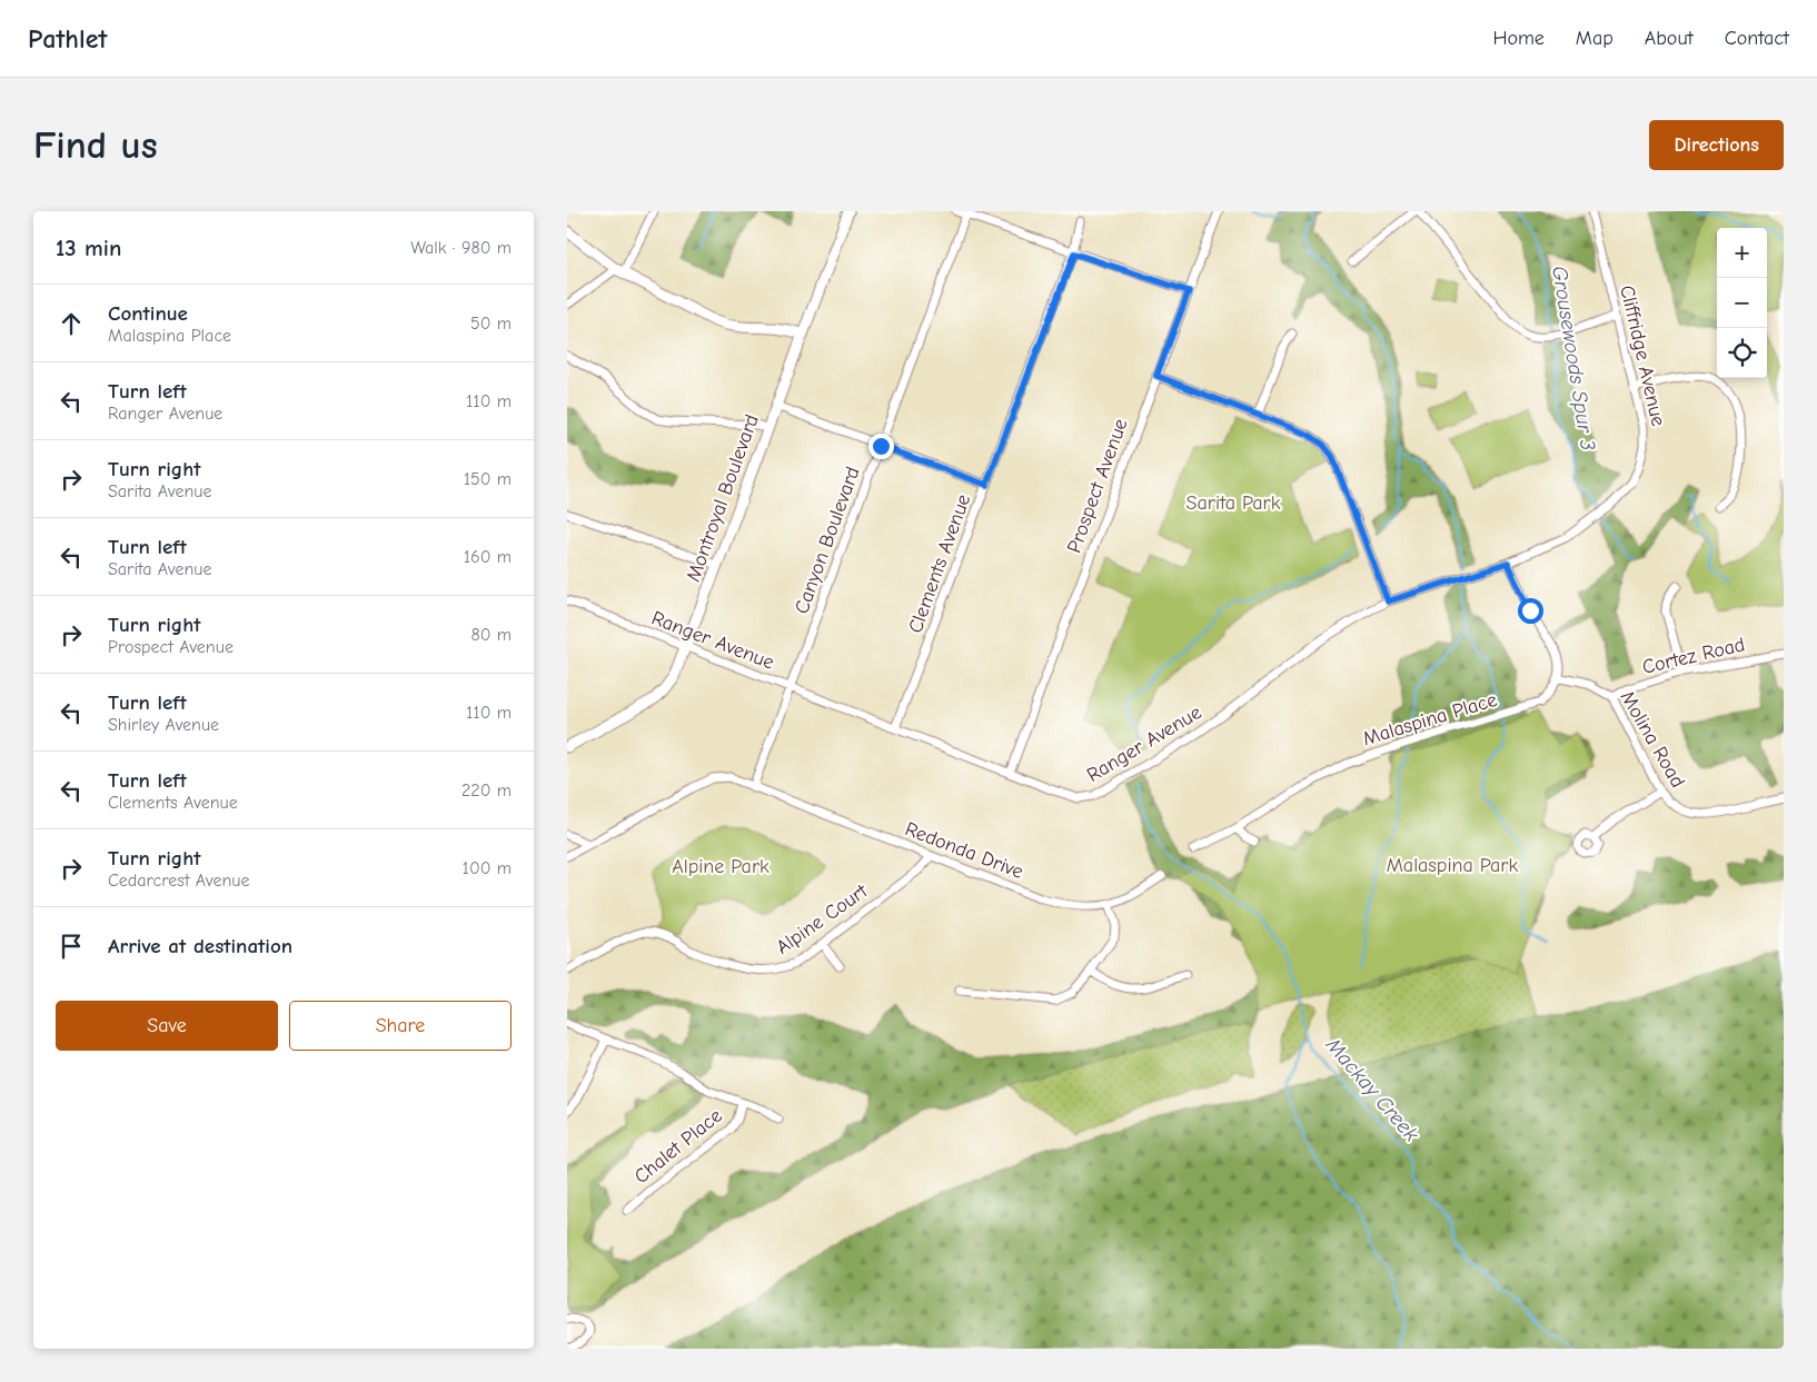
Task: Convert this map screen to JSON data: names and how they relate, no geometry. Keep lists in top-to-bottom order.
{
  "streets": {
    "street": [
      "Cliffridge Avenue",
      "Prospect Avenue",
      "Montroyal Boulevard",
      "Canyon Boulevard",
      "Clements Avenue",
      "Ranger Avenue",
      "Cortez Road",
      "Malaspina Place",
      "Molina Road",
      "Redonda Drive",
      "Alpine Court",
      "Chalet Place"
    ]
  },
  "crossings": [
    ["Cliffridge Avenue", "Ranger Avenue"],
    ["Prospect Avenue", "Ranger Avenue"],
    ["Montroyal Boulevard", "Ranger Avenue"],
    ["Canyon Boulevard", "Ranger Avenue"],
    ["Canyon Boulevard", "Redonda Drive"],
    ["Clements Avenue", "Ranger Avenue"],
    ["Cortez Road", "Molina Road"],
    ["Malaspina Place", "Molina Road"],
    ["Redonda Drive", "Alpine Court"]
  ],
  "water": ["Grousewoods Spur 3", "Mackay Creek"],
  "parks": ["Sarita Park", "Malaspina Park", "Alpine Park"],
  "page": {
    "header": "Pathlet",
    "nav": [
      "Home",
      "Map",
      "About",
      "Contact"
    ],
    "buttons": [
      "Directions",
      ["Save", "Share"]
    ],
    "title": "Find us",
    "heading": ["13 min", "Walk · 980 m"],
    "map_buttons": ["+", "−"],
    "list": [
      ["Continue", "Malaspina Place", "50 m"],
      ["Turn left", "Ranger Avenue", "110 m"],
      ["Turn right", "Sarita Avenue", "150 m"],
      ["Turn left", "Sarita Avenue", "160 m"],
      ["Turn right", "Prospect Avenue", "80 m"],
      ["Turn left", "Shirley Avenue", "110 m"],
      ["Turn left", "Clements Avenue", "220 m"],
      ["Turn right", "Cedarcrest Avenue", "100 m"],
      "Arrive at destination"
    ]
  }
}
